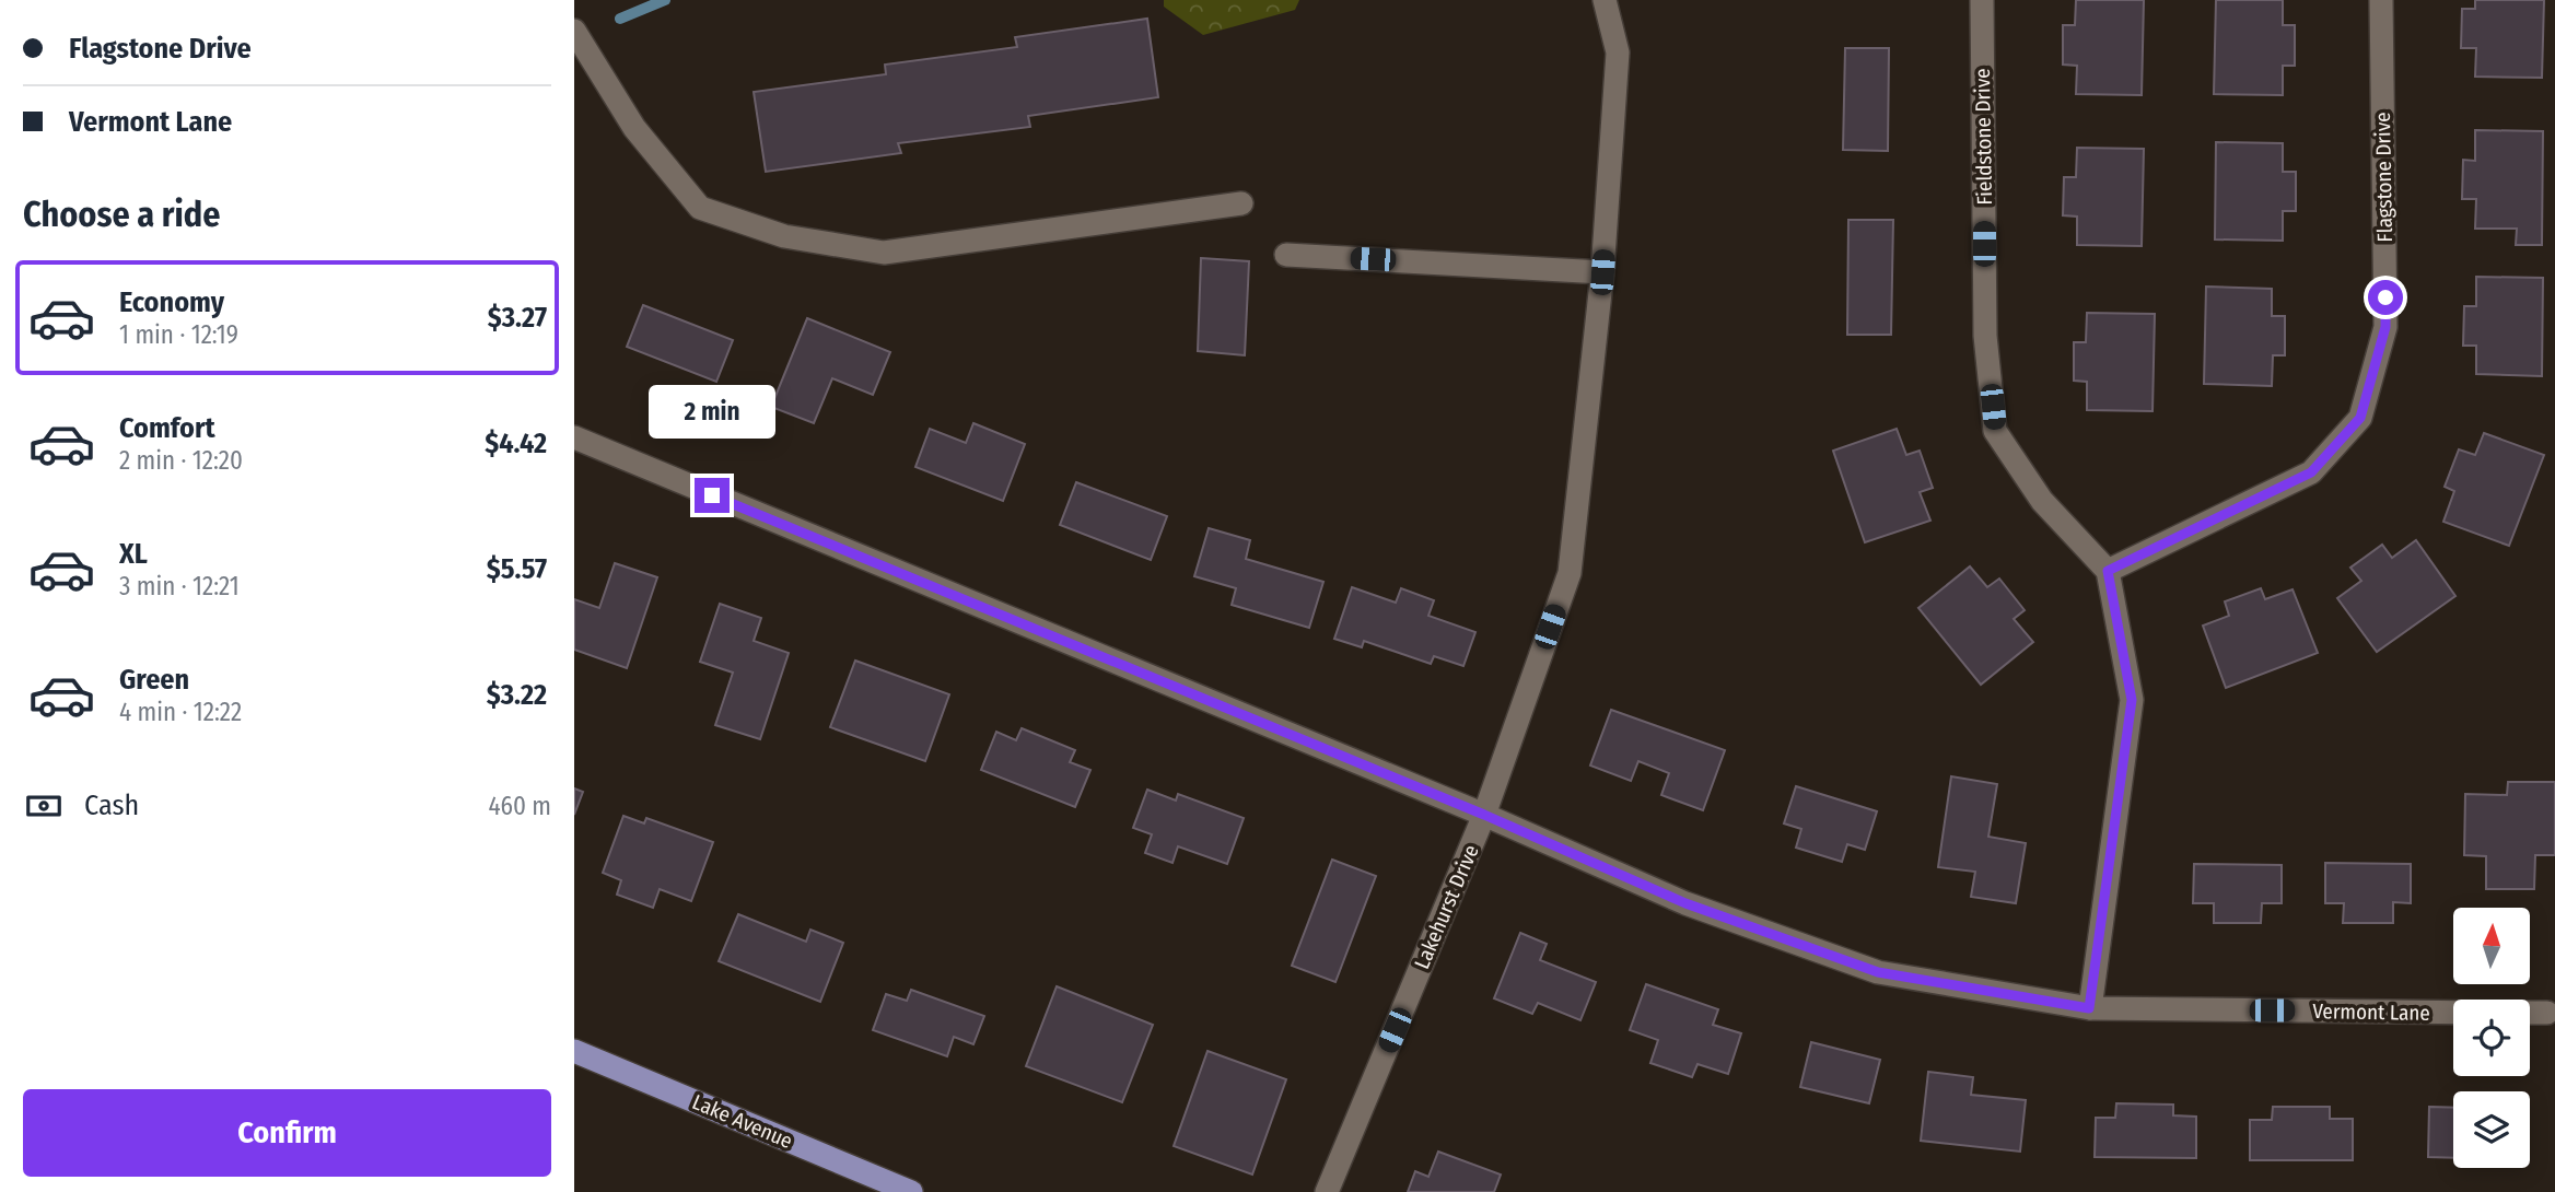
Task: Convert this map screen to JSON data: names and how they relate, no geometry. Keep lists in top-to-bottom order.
{
  "streets": {
    "main road": ["Lake Avenue"],
    "street": [
      "Fieldstone Drive",
      "Flagstone Drive",
      "Lakehurst Drive",
      "Vermont Lane"
    ]
  },
  "crossings": [
    ["Fieldstone Drive", "Flagstone Drive"],
    ["Lakehurst Drive", "Vermont Lane"]
  ],
  "north": "top",
  "page": {
    "banner": ["Flagstone Drive", "Vermont Lane"],
    "heading": "Choose a ride",
    "list": [
      {
        "name": "Economy",
        "note": "1 min · 12:19",
        "value": "$3.27"
      },
      {
        "name": "Comfort",
        "note": "2 min · 12:20",
        "value": "$4.42"
      },
      {
        "name": "XL",
        "note": "3 min · 12:21",
        "value": "$5.57"
      },
      {
        "name": "Green",
        "note": "4 min · 12:22",
        "value": "$3.22"
      }
    ],
    "bubble": "2 min",
    "pay": ["Cash", "460 m"],
    "buttons": "Confirm"
  }
}
